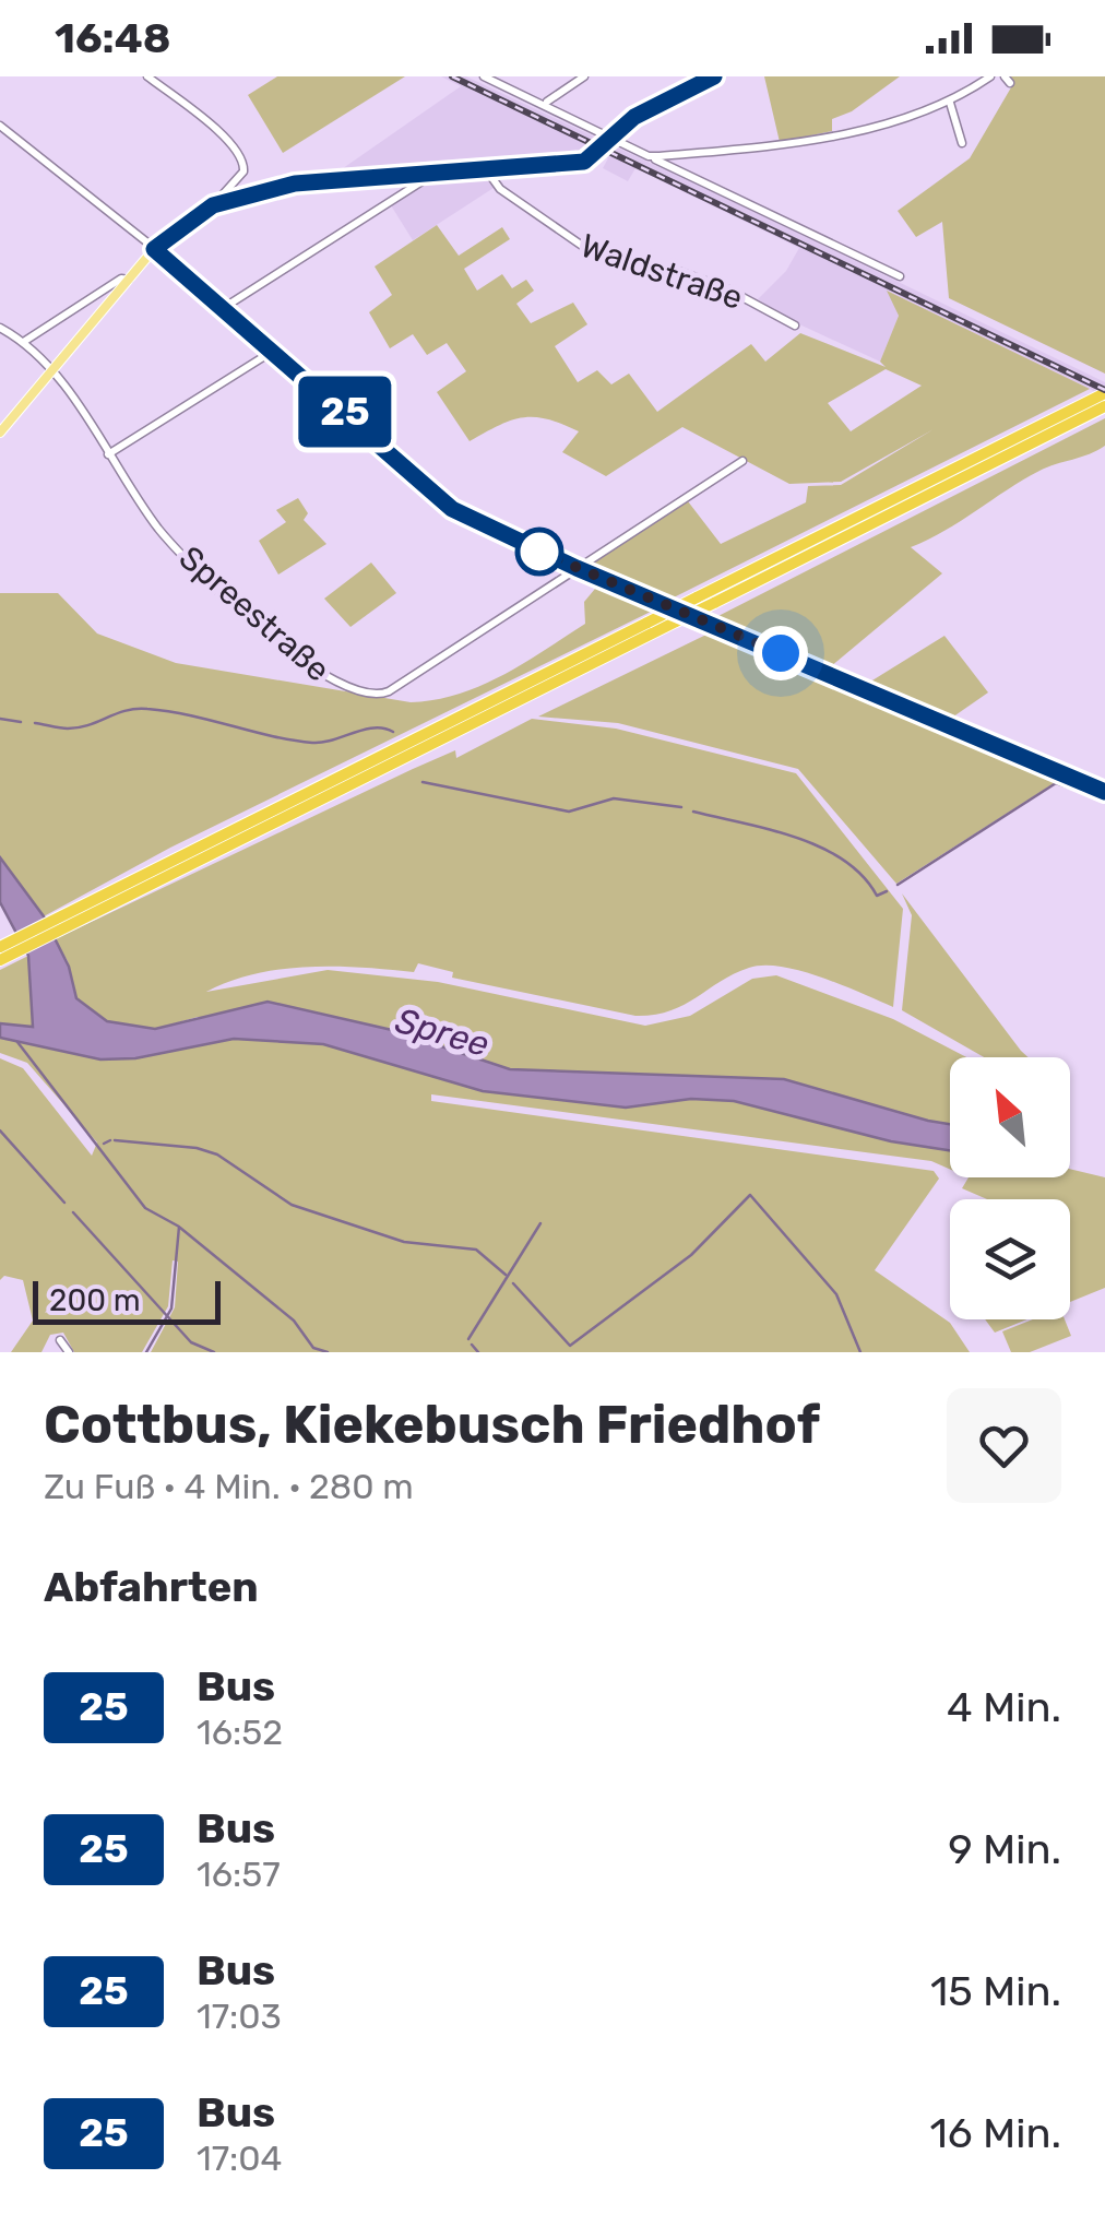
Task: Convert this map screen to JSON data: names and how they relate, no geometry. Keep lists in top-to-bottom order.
{
  "streets": {
    "street": ["Waldstraße", "Spreestraße"]
  },
  "water": ["Spree"],
  "lines": ["bus line 25"],
  "scale_bar": "200 m",
  "north": "top left",
  "page": {
    "status": "16:48",
    "on_map": "25",
    "scale": "200 m",
    "heading": [
      ["Cottbus, Kiekebusch Friedhof", "Zu Fuß · 4 Min. · 280 m"],
      "Abfahrten"
    ],
    "list": [
      {
        "mark": "25",
        "name": "Bus",
        "note": "16:52",
        "value": "4 Min."
      },
      {
        "mark": "25",
        "name": "Bus",
        "note": "16:57",
        "value": "9 Min."
      },
      {
        "mark": "25",
        "name": "Bus",
        "note": "17:03",
        "value": "15 Min."
      },
      {
        "mark": "25",
        "name": "Bus",
        "note": "17:04",
        "value": "16 Min."
      }
    ]
  }
}
